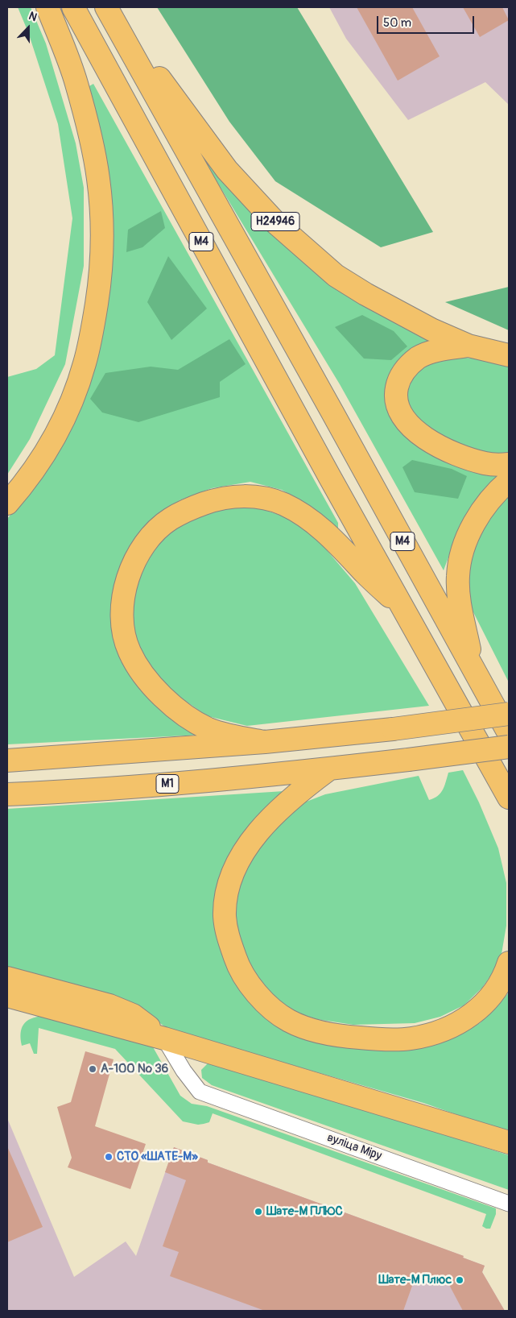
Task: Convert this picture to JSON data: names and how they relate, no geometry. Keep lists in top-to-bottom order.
{
  "streets": {
    "highway": ["Н24946", "М4", "М1"],
    "street": ["вуліца Міру"]
  },
  "crossings": [
    ["Н24946", "М4"]
  ],
  "places": [
    "А-100 № 36",
    "СТО «ШАТЕ-М»",
    "Шате-М ПЛЮС",
    "Шате-М Плюс"
  ],
  "scale_bar": "50 m",
  "north": "top"
}
